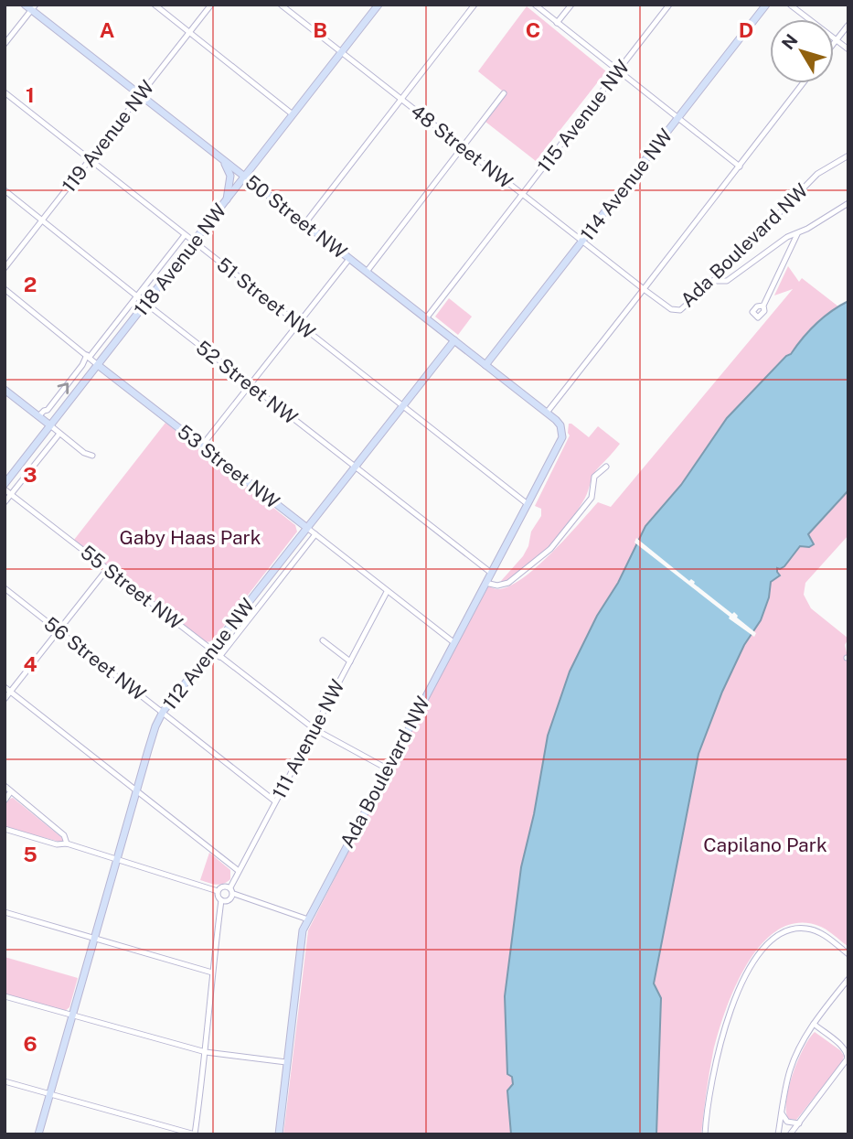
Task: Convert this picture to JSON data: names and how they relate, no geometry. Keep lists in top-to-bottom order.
{
  "streets": {
    "main road": [
      "114 Avenue NW",
      "50 Street NW",
      "Ada Boulevard NW",
      "118 Avenue NW",
      "53 Street NW",
      "112 Avenue NW"
    ],
    "street": [
      "115 Avenue NW",
      "119 Avenue NW",
      "48 Street NW",
      "51 Street NW",
      "52 Street NW",
      "55 Street NW",
      "56 Street NW",
      "111 Avenue NW"
    ]
  },
  "crossings": [
    ["115 Avenue NW", "48 Street NW"],
    ["115 Avenue NW", "50 Street NW"],
    ["119 Avenue NW", "50 Street NW"],
    ["119 Avenue NW", "51 Street NW"],
    ["119 Avenue NW", "52 Street NW"],
    ["48 Street NW", "114 Avenue NW"],
    ["48 Street NW", "Ada Boulevard NW"],
    ["48 Street NW", "118 Avenue NW"],
    ["114 Avenue NW", "50 Street NW"],
    ["50 Street NW", "Ada Boulevard NW"],
    ["50 Street NW", "118 Avenue NW"],
    ["50 Street NW", "112 Avenue NW"],
    ["Ada Boulevard NW", "51 Street NW"],
    ["Ada Boulevard NW", "52 Street NW"],
    ["Ada Boulevard NW", "53 Street NW"],
    ["Ada Boulevard NW", "55 Street NW"],
    ["118 Avenue NW", "51 Street NW"],
    ["118 Avenue NW", "52 Street NW"],
    ["118 Avenue NW", "53 Street NW"],
    ["51 Street NW", "112 Avenue NW"],
    ["52 Street NW", "112 Avenue NW"],
    ["53 Street NW", "112 Avenue NW"],
    ["53 Street NW", "111 Avenue NW"],
    ["55 Street NW", "112 Avenue NW"],
    ["55 Street NW", "111 Avenue NW"],
    ["112 Avenue NW", "56 Street NW"],
    ["56 Street NW", "111 Avenue NW"]
  ],
  "parks": ["Gaby Haas Park", "Capilano Park"],
  "north": "top left",
  "grid": {
    "columns": [
      "A",
      "B",
      "C",
      "D"
    ],
    "rows": [
      "1",
      "2",
      "3",
      "4",
      "5",
      "6"
    ]
  }
}
